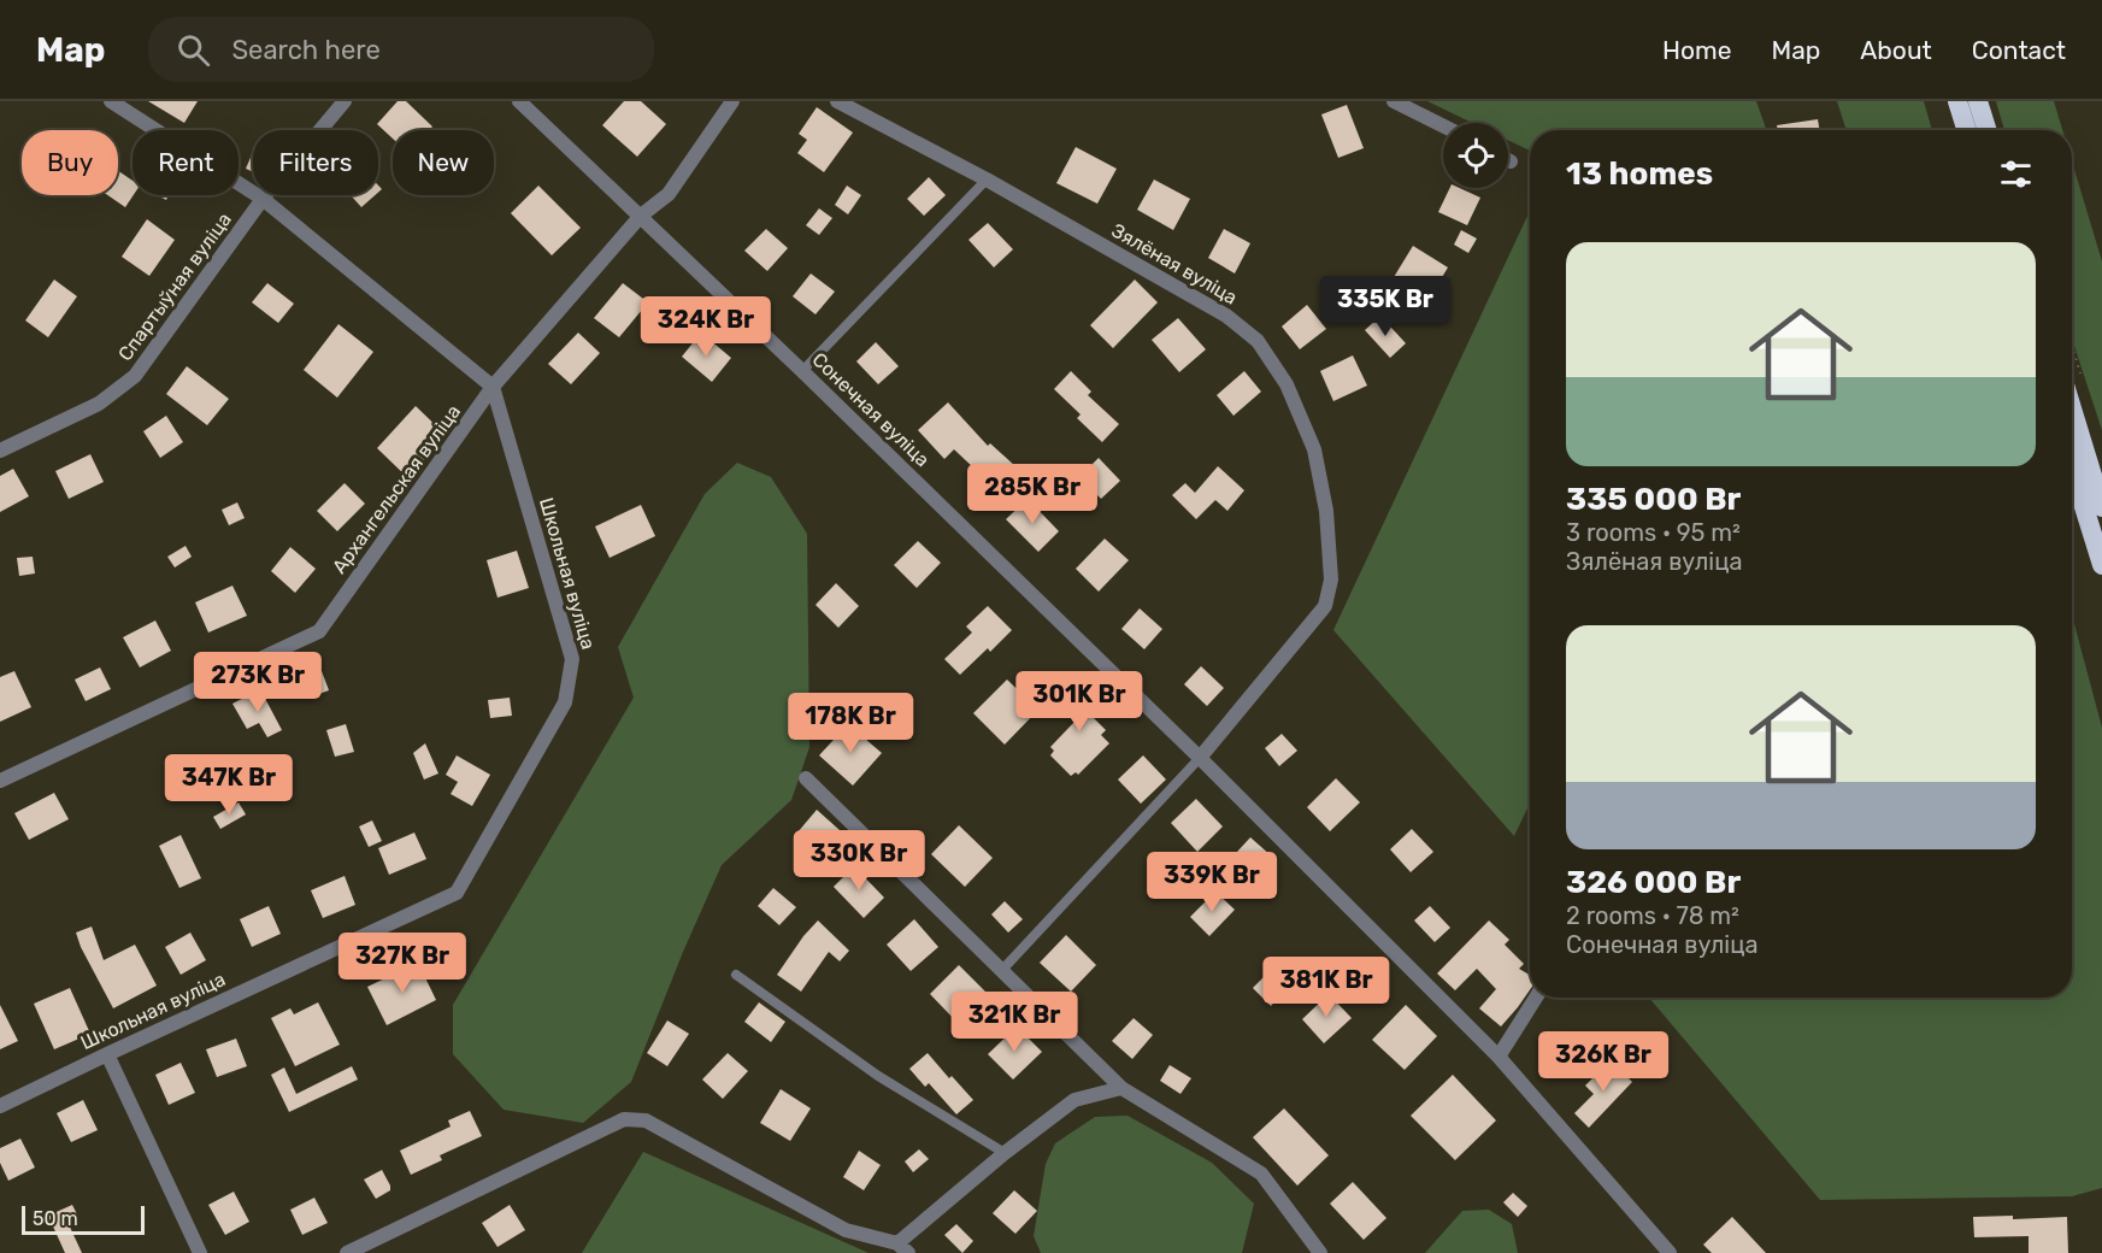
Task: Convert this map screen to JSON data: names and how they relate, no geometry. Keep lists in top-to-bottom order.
{
  "streets": {
    "street": [
      "Зялёная вуліца",
      "Спартыўная вуліца",
      "Сонечная вуліца",
      "Архангельская вуліца",
      "Школьная вуліца"
    ]
  },
  "crossings": [
    ["Зялёная вуліца", "Сонечная вуліца"],
    ["Сонечная вуліца", "Архангельская вуліца"],
    ["Архангельская вуліца", "Школьная вуліца"]
  ],
  "scale_bar": "50 m",
  "page": {
    "header": "Map",
    "search": "Search here",
    "nav": [
      "Home",
      "Map",
      "About",
      "Contact"
    ],
    "chip": [
      "Buy",
      "Rent",
      "Filters",
      "New"
    ],
    "heading": "13 homes",
    "list": [
      {
        "name": "335 000 Br",
        "note": "3 rooms · 95 m² · Зялёная вуліца"
      },
      {
        "name": "326 000 Br",
        "note": "2 rooms · 78 m² · Сонечная вуліца"
      }
    ],
    "price": [
      "335K Br",
      "324K Br",
      "285K Br",
      "273K Br",
      "301K Br",
      "178K Br",
      "347K Br",
      "330K Br",
      "339K Br",
      "327K Br",
      "381K Br",
      "321K Br",
      "326K Br"
    ],
    "scale": "50 m"
  }
}
